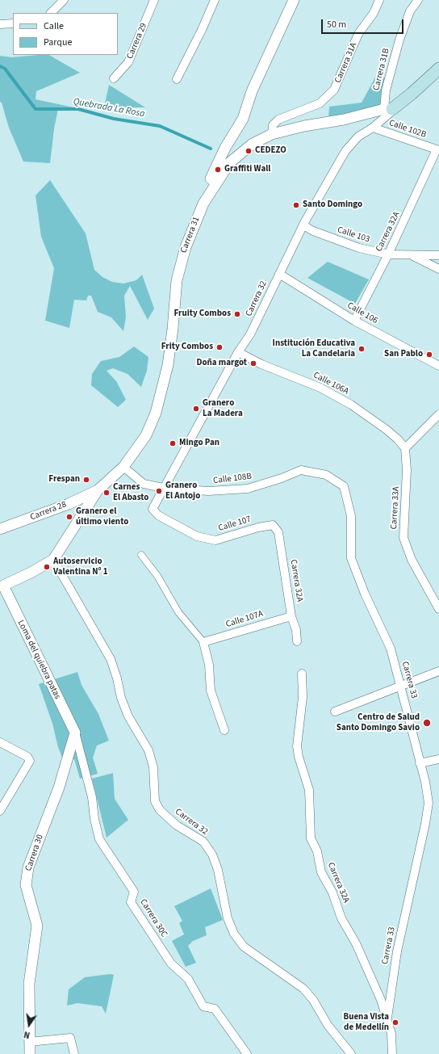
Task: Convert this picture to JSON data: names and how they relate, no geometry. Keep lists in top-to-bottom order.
{
  "streets": {
    "street": [
      "Carrera 29",
      "Carrera 31A",
      "Carrera 31B",
      "Calle 102B",
      "Carrera 32A",
      "Carrera 31",
      "Calle 103",
      "Carrera 32",
      "Calle 106",
      "Calle 106A",
      "Calle 108B",
      "Carrera 33A",
      "Carrera 28",
      "Calle 107",
      "Calle 107A",
      "Loma del quiebra patas",
      "Carrera 33",
      "Carrera 30",
      "Carrera 30C"
    ]
  },
  "crossings": [
    ["Carrera 31B", "Carrera 32"],
    ["Calle 102B", "Carrera 32A"],
    ["Calle 102B", "Carrera 32"],
    ["Carrera 32A", "Calle 103"],
    ["Carrera 32A", "Calle 106"],
    ["Carrera 32A", "Calle 107"],
    ["Carrera 32A", "Calle 107A"],
    ["Carrera 32A", "Carrera 33"],
    ["Carrera 31", "Calle 108B"],
    ["Carrera 31", "Carrera 28"],
    ["Calle 103", "Carrera 32"],
    ["Carrera 32", "Calle 106"],
    ["Carrera 32", "Calle 106A"],
    ["Carrera 32", "Calle 108B"],
    ["Carrera 32", "Calle 107"],
    ["Calle 106A", "Carrera 33A"],
    ["Calle 108B", "Carrera 33"],
    ["Loma del quiebra patas", "Carrera 30"],
    ["Loma del quiebra patas", "Carrera 30C"],
    ["Carrera 30", "Carrera 30C"]
  ],
  "water": ["Quebrada La Rosa"],
  "places": [
    "CEDEZO",
    "Graffiti Wall",
    "Santo Domingo",
    "Fruity Combos",
    "Frity Combos",
    "Institución Educativa La Candelaria",
    "San Pablo",
    "Doña margot",
    "Granero La Madera",
    "Mingo Pan",
    "Frespan",
    "Granero El Antojo",
    "Carnes El Abasto",
    "Granero el último viento",
    "Autoservicio Valentina N° 1",
    "Centro de Salud Santo Domingo Savio",
    "Buena Vista de Medellín"
  ],
  "legend": ["Calle", "Parque"],
  "scale_bar": "50 m",
  "north": "bottom"
}
